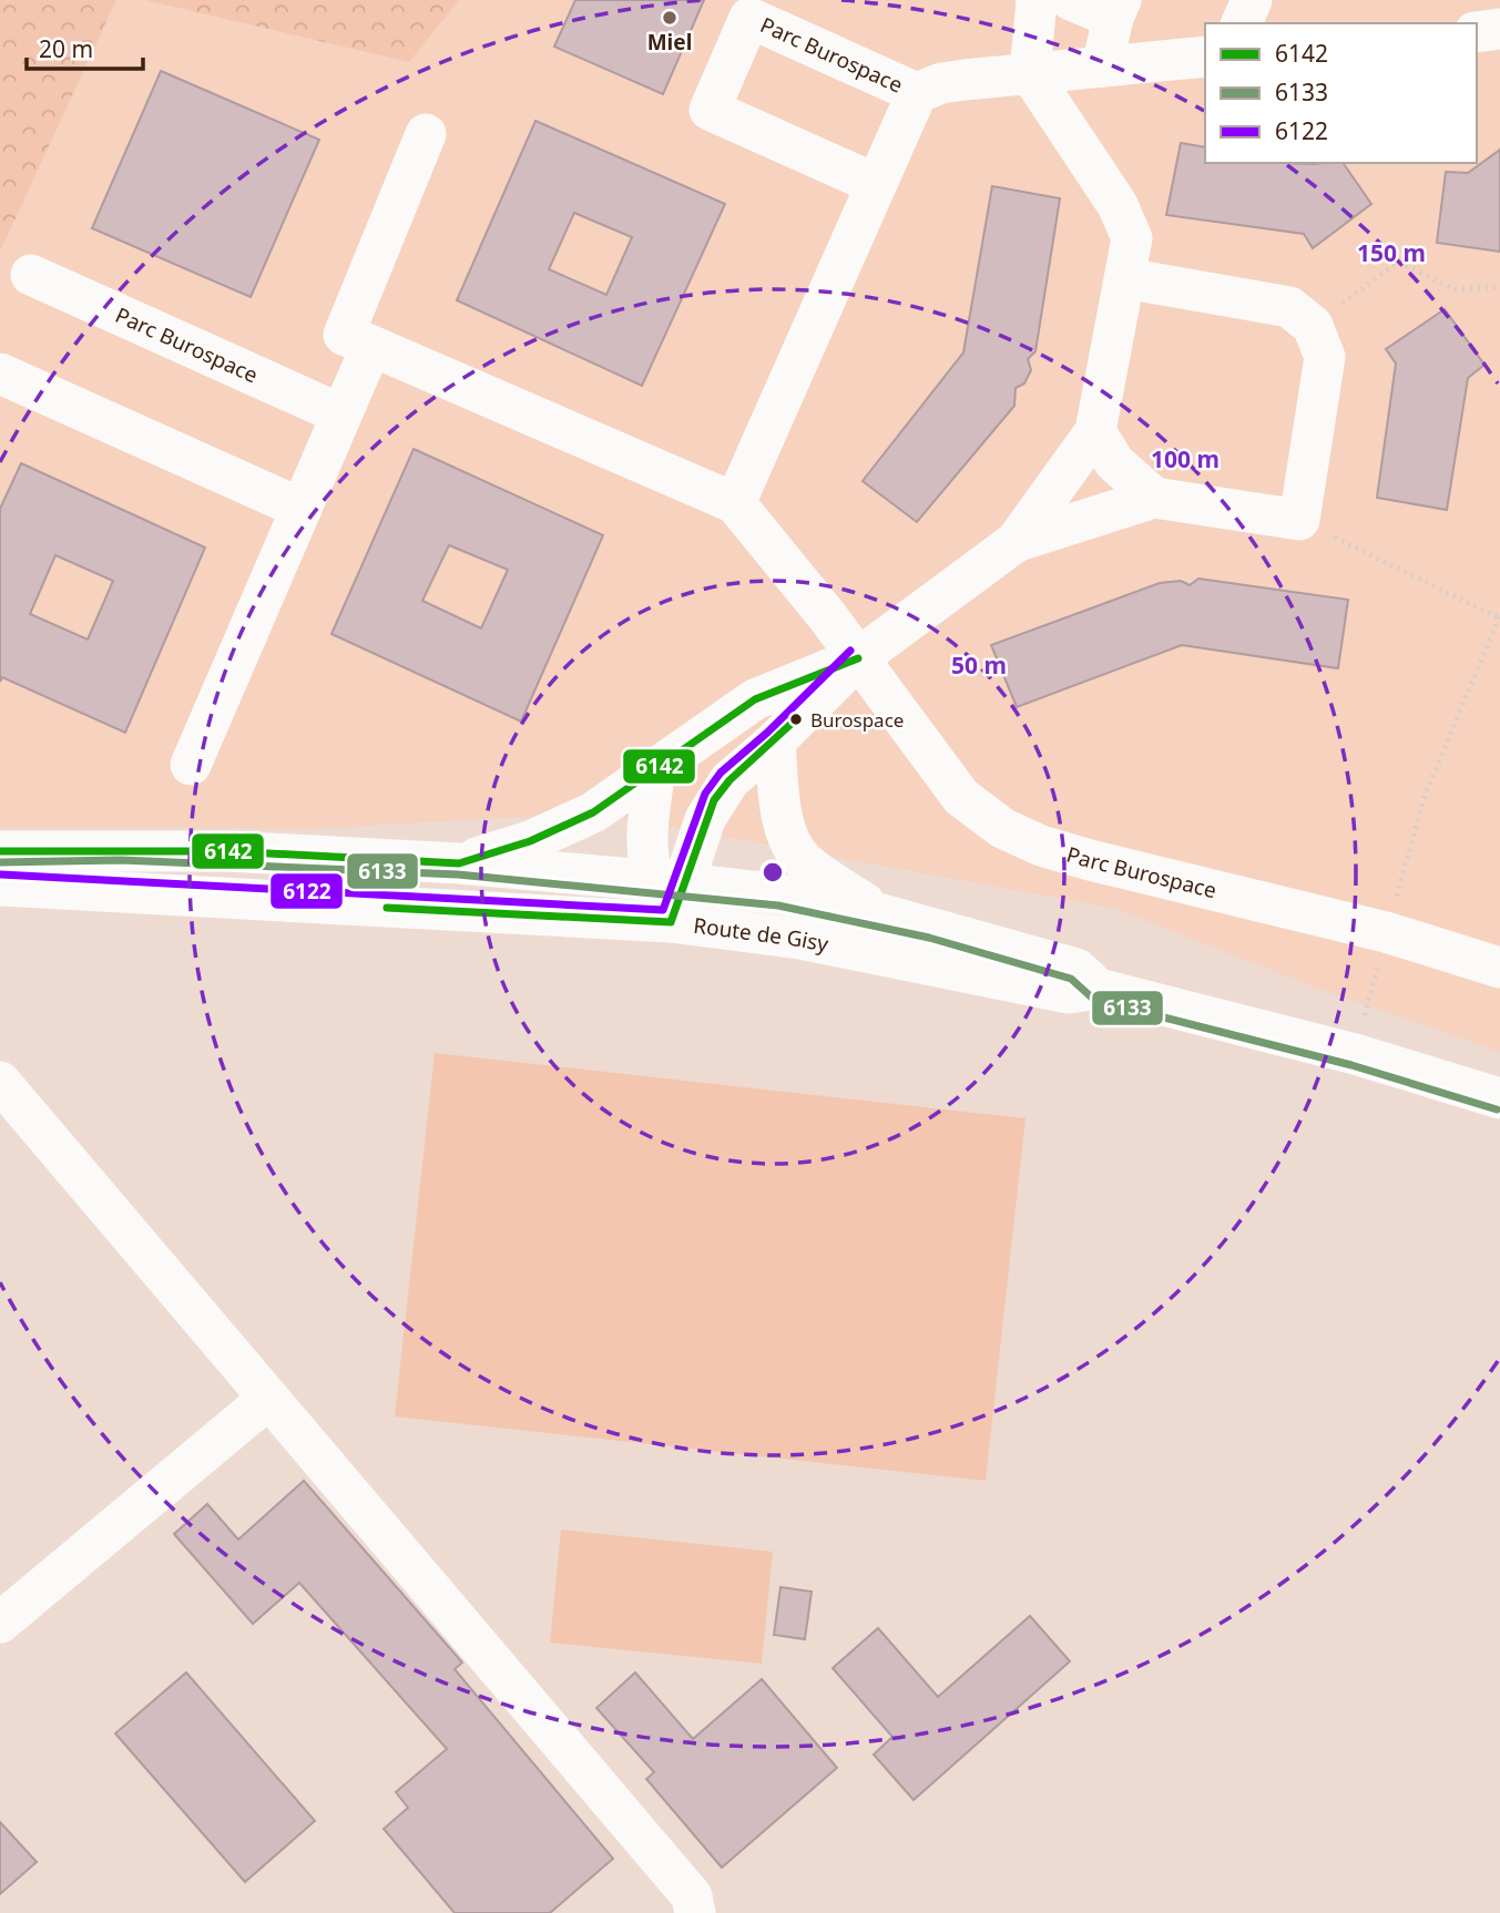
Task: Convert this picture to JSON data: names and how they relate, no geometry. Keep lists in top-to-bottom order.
{
  "streets": {
    "street": ["Parc Burospace", "Route de Gisy"]
  },
  "places": ["Miel", "Burospace"],
  "lines": ["transit line 6122", "transit line 6142", "transit line 6133"],
  "legend": ["6142", "6133", "6122"],
  "scale_bar": "20 m",
  "rings": ["150 m", "100 m", "50 m"]
}
